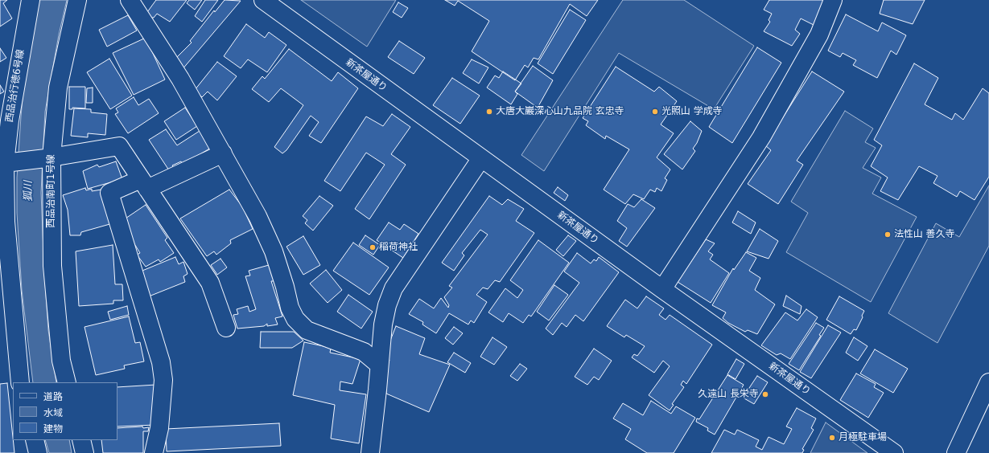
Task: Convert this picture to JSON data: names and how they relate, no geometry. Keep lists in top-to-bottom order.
{
  "streets": {
    "street": ["新茶屋通り", "西品治行徳6号線", "西品治南町1号線"]
  },
  "water": ["狐川"],
  "places": [
    "大唐大巖深心山九品院 玄忠寺",
    "光照山 学成寺",
    "法性山 善久寺",
    "稲荷神社",
    "久遠山 長栄寺",
    "月極駐車場"
  ],
  "legend": ["道路", "水域", "建物"]
}
